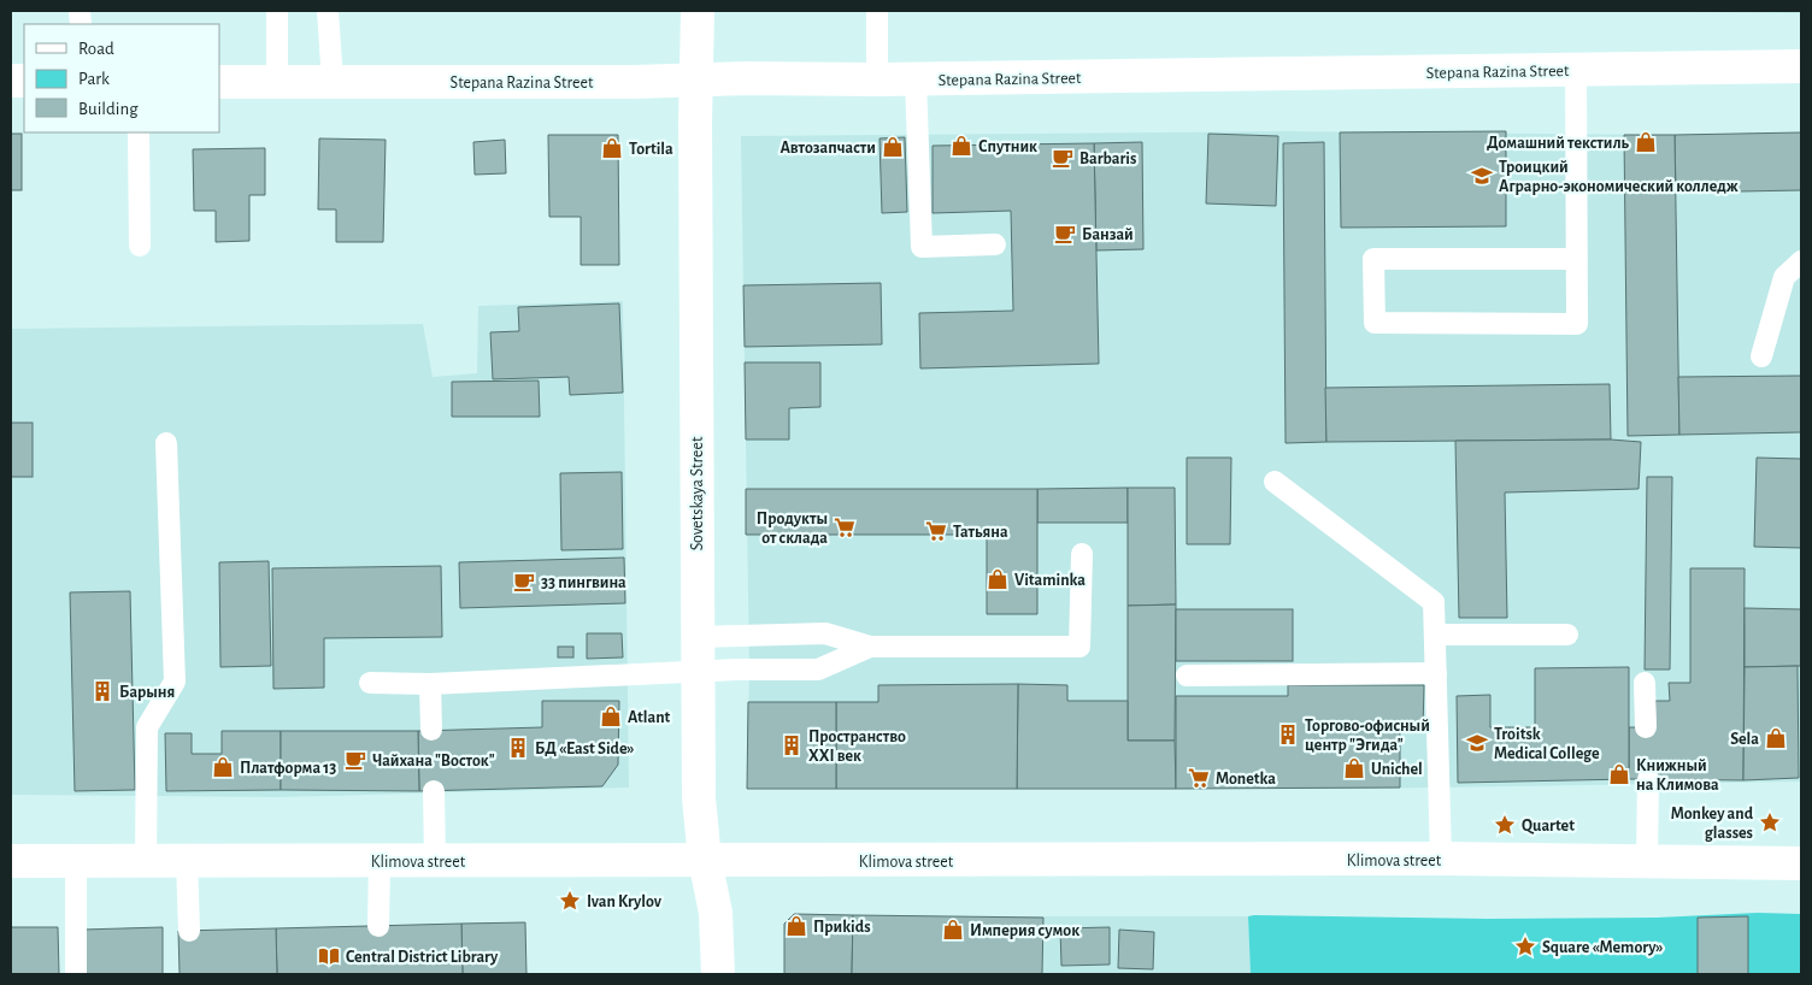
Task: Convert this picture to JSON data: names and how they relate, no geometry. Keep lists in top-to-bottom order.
{
  "streets": {
    "street": ["Stepana Razina Street", "Sovetskaya Street", "Klimova street"]
  },
  "crossings": [
    ["Stepana Razina Street", "Sovetskaya Street"],
    ["Sovetskaya Street", "Klimova street"]
  ],
  "places": {
    "shop": [
      "Домашний текстиль",
      "Спутник",
      "Автозапчасти",
      "Tortila",
      "Vitaminka",
      "Atlant",
      "Sela",
      "Платформа 13",
      "Unichel",
      "Книжный на Климова",
      "Приkids",
      "Империя сумок"
    ],
    "cafe": [
      "Barbaris",
      "Банзай",
      "33 пингвина",
      "Чайхана \"Восток\""
    ],
    "school or university": ["Троицкий Аграрно-экономический колледж", "Troitsk Medical College"],
    "supermarket": ["Продукты от склада", "Татьяна", "Monetka"],
    "building": [
      "Барыня",
      "Торгово-офисный центр \"Эгида\"",
      "Пространство XXI век",
      "БД «East Side»"
    ],
    "place": [
      "Monkey and glasses",
      "Quartet",
      "Ivan Krylov",
      "Square «Memory»"
    ],
    "library": ["Central District Library"]
  },
  "legend": ["Road", "Park", "Building"]
}
